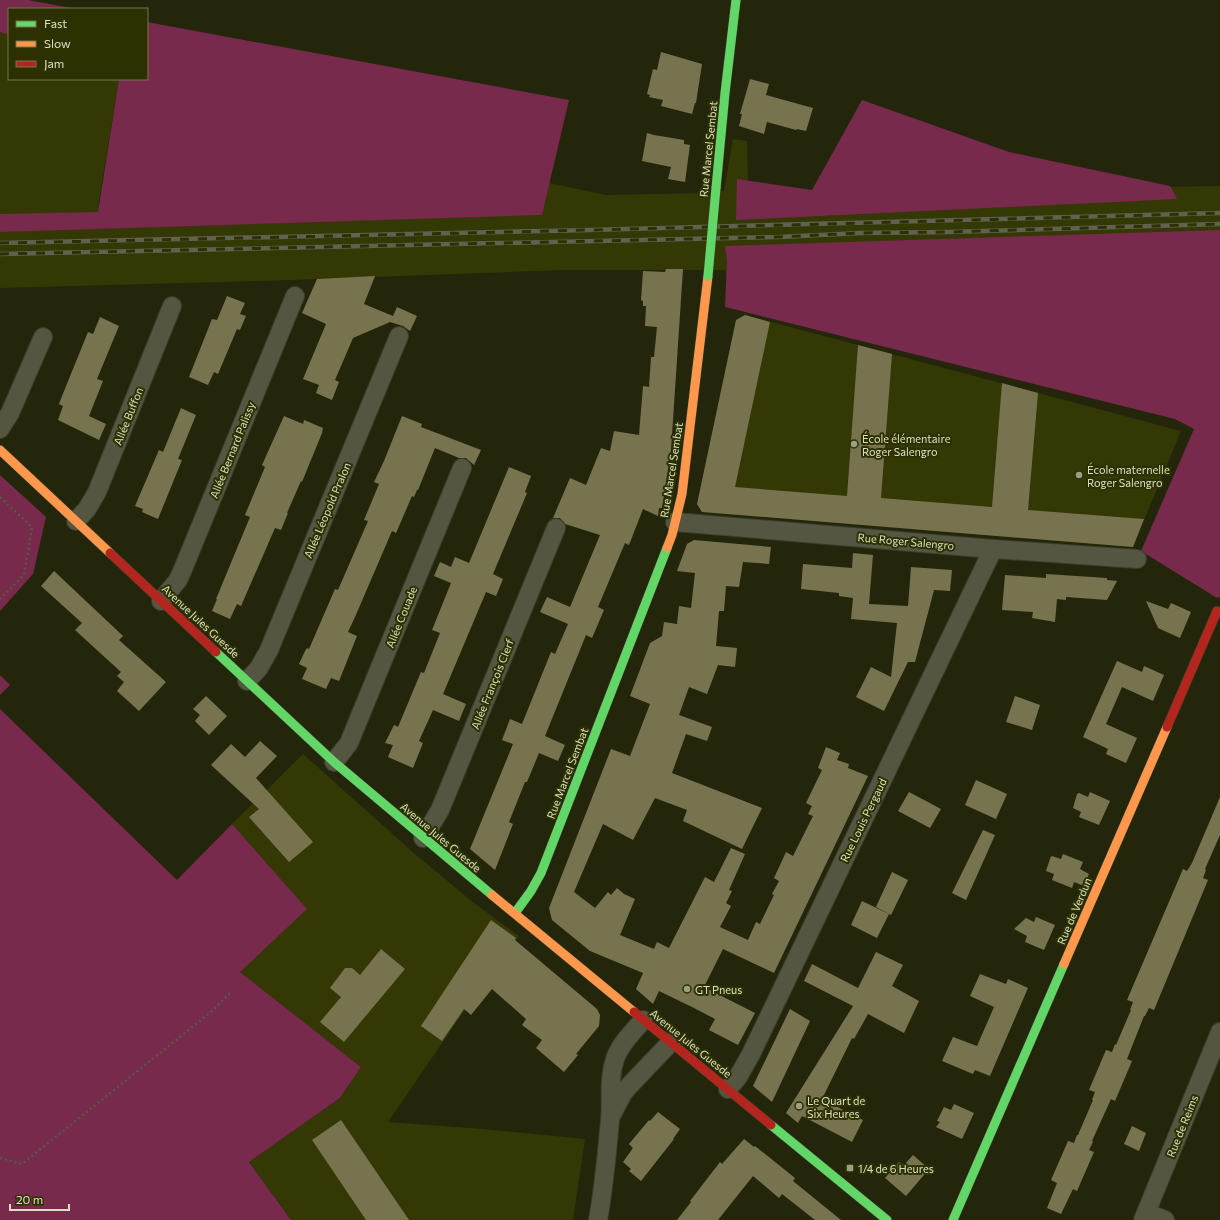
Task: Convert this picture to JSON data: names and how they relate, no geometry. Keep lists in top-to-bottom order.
{
  "streets": {
    "street": [
      "Rue Marcel Sembat",
      "Allée Buffon",
      "Allée Bernard Palissy",
      "Allée Léopold Pralon",
      "Rue Roger Salengro",
      "Allée Couade",
      "Avenue Jules Guesde",
      "Allée François Clerf",
      "Rue Louis Pergaud",
      "Rue de Verdun",
      "Rue de Reims"
    ]
  },
  "crossings": [
    ["Rue Marcel Sembat", "Rue Roger Salengro"],
    ["Rue Marcel Sembat", "Avenue Jules Guesde"],
    ["Allée Buffon", "Avenue Jules Guesde"],
    ["Allée Bernard Palissy", "Avenue Jules Guesde"],
    ["Allée Léopold Pralon", "Avenue Jules Guesde"],
    ["Rue Roger Salengro", "Rue Louis Pergaud"],
    ["Allée Couade", "Avenue Jules Guesde"],
    ["Avenue Jules Guesde", "Allée François Clerf"],
    ["Avenue Jules Guesde", "Rue Louis Pergaud"]
  ],
  "places": {
    "other": [
      "École élémentaire Roger Salengro",
      "École maternelle Roger Salengro",
      "GT Pneus",
      "Le Quart de Six Heures"
    ],
    "transit": ["1/4 de 6 Heures"]
  },
  "legend": ["Fast", "Slow", "Jam"],
  "scale_bar": "20 m"
}
